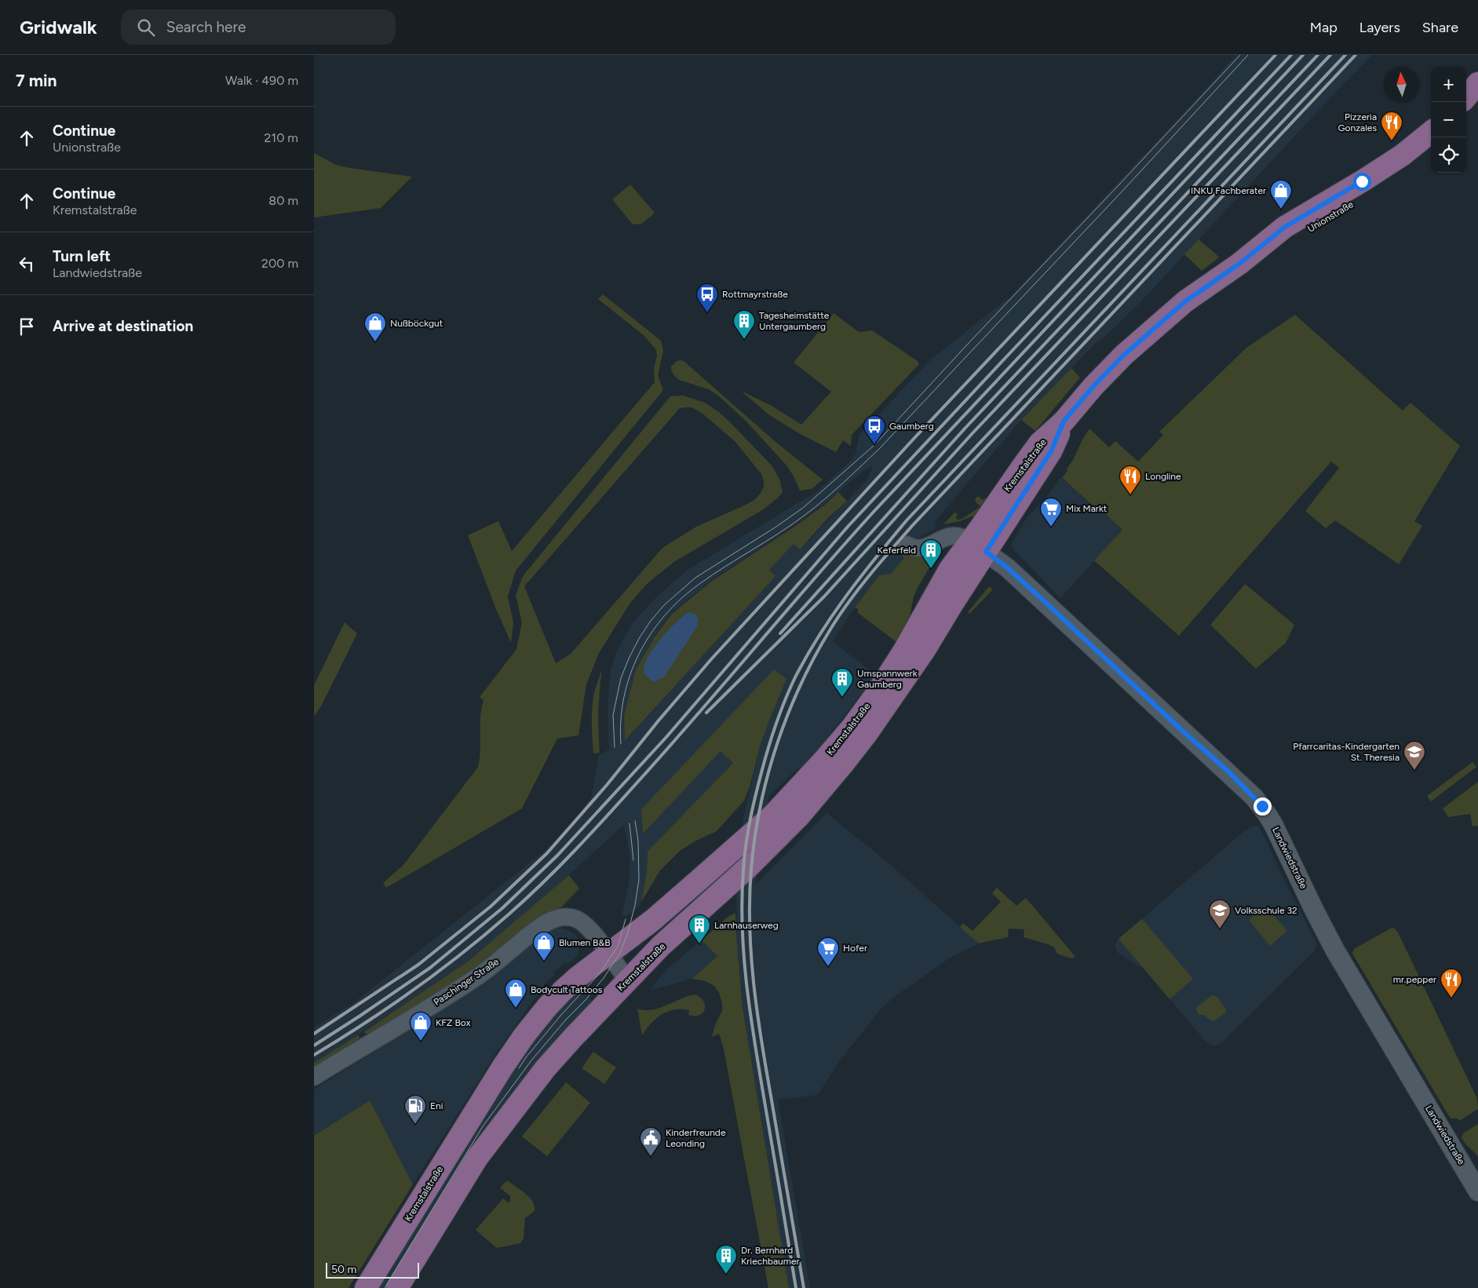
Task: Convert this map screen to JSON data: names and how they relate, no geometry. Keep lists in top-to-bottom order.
{
  "streets": {
    "main road": ["Unionstraße", "Kremstalstraße", "Landwiedstraße"],
    "street": ["Paschinger Straße"]
  },
  "crossings": [
    ["Unionstraße", "Kremstalstraße"],
    ["Kremstalstraße", "Landwiedstraße"],
    ["Kremstalstraße", "Paschinger Straße"]
  ],
  "places": {
    "restaurant": ["Pizzeria Gonzales", "Longline", "mr.pepper"],
    "shop": [
      "INKU Fachberater",
      "Nußböckgut",
      "Blumen B&B",
      "Bodycult Tattoos",
      "KFZ Box"
    ],
    "bus stop": ["Rottmayrstraße", "Gaumberg"],
    "building": [
      "Tagesheimstätte Untergaumberg",
      "Keferfeld",
      "Umspannwerk Gaumberg",
      "Larnhauserweg",
      "Dr. Bernhard Kriechbaumer"
    ],
    "supermarket": ["Mix Markt", "Hofer"],
    "school or university": ["Pfarrcaritas-Kindergarten St. Theresia", "Volksschule 32"],
    "fuel station": ["Eni"],
    "public building": ["Kinderfreunde Leonding"]
  },
  "scale_bar": "50 m",
  "north": "top",
  "page": {
    "header": "Gridwalk",
    "search": "Search here",
    "nav": ["Map", "Layers", "Share"],
    "heading": ["7 min", "Walk · 490 m"],
    "map_buttons": ["+", "−"],
    "list": [
      ["Continue", "Unionstraße", "210 m"],
      ["Continue", "Kremstalstraße", "80 m"],
      ["Turn left", "Landwiedstraße", "200 m"],
      "Arrive at destination"
    ],
    "scale": "50 m"
  }
}
